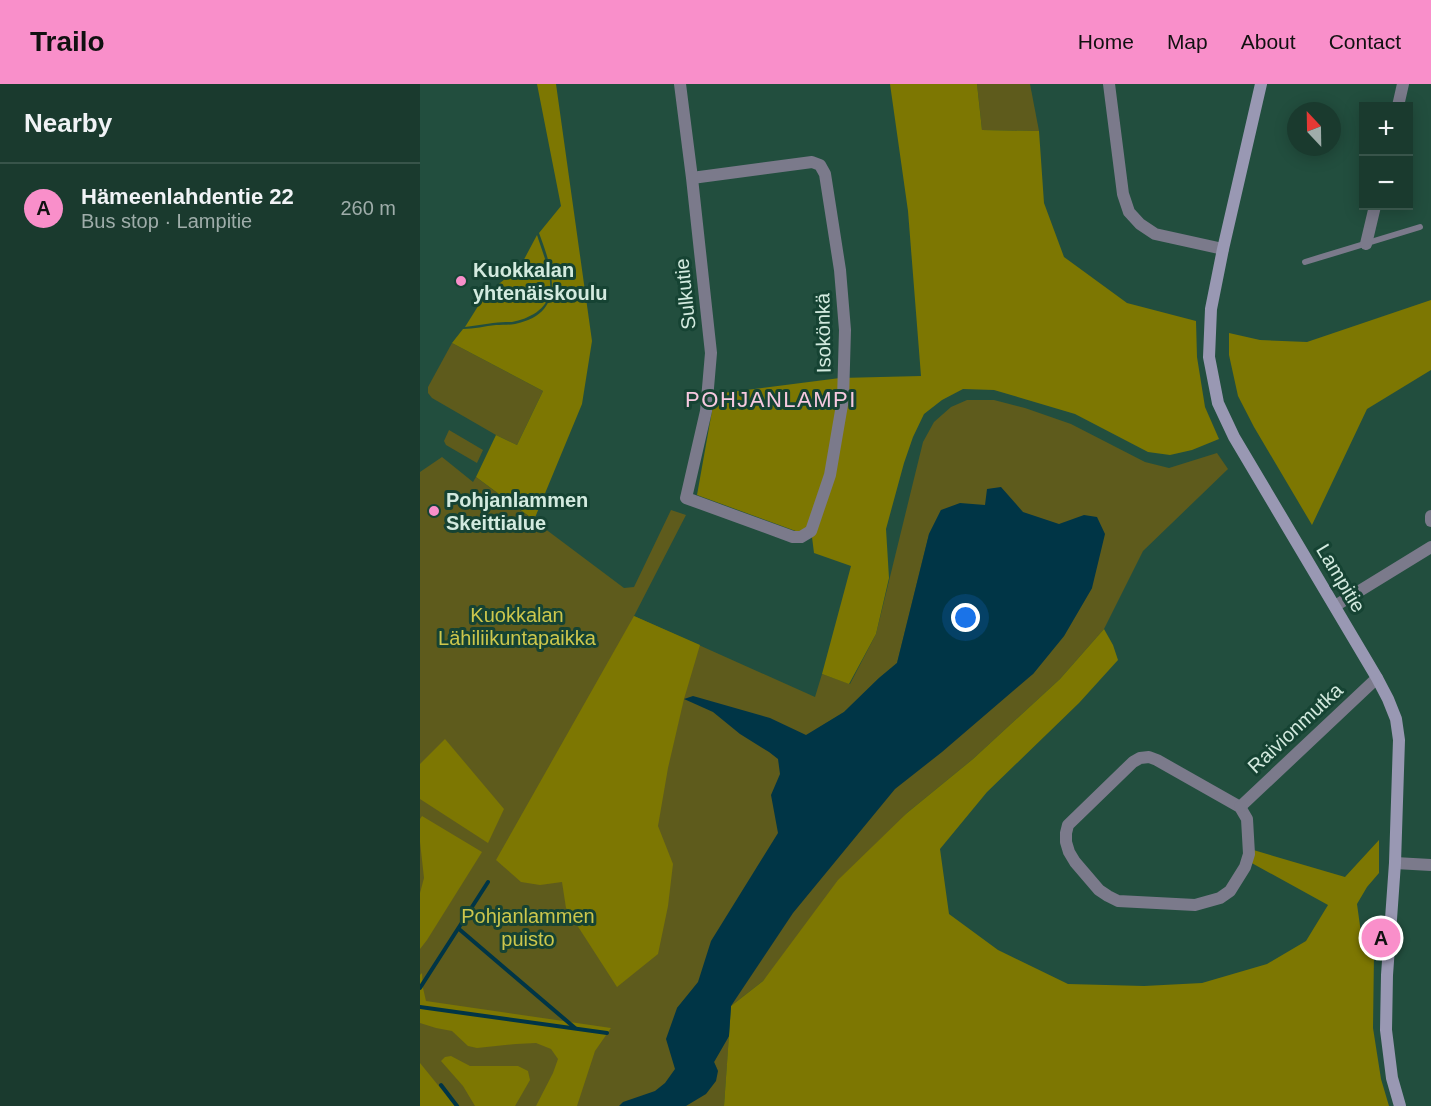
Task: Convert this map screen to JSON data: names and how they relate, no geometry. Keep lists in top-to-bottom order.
{
  "streets": {
    "street": [
      "Sulkutie",
      "Isokönkä",
      "Lampitie",
      "Raivionmutka"
    ]
  },
  "crossings": [
    ["Sulkutie", "Isokönkä"],
    ["Lampitie", "Raivionmutka"]
  ],
  "districts": ["POHJANLAMPI"],
  "parks": ["Kuokkalan Lähiliikuntapaikka", "Pohjanlammen puisto"],
  "places": ["Kuokkalan yhtenäiskoulu", "Pohjanlammen Skeittialue"],
  "north": "top",
  "page": {
    "header": "Trailo",
    "nav": [
      "Home",
      "Map",
      "About",
      "Contact"
    ],
    "heading": "Nearby",
    "map_buttons": ["+", "−"],
    "list": [
      {
        "mark": "A",
        "name": "Hämeenlahdentie 22",
        "note": "Bus stop · Lampitie",
        "value": "260 m"
      }
    ],
    "pins": "A"
  }
}
